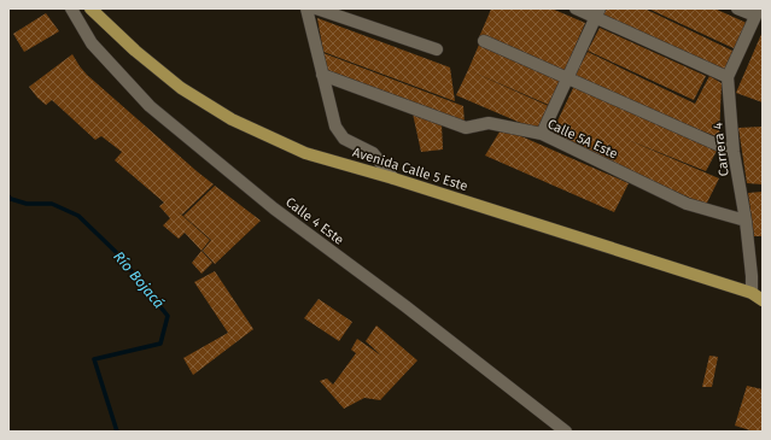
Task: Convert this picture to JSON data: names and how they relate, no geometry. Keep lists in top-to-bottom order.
{
  "streets": {
    "main road": ["Avenida Calle 5 Este"],
    "street": ["Calle 5A Este", "Carrera 4", "Calle 4 Este"]
  },
  "crossings": [
    ["Calle 5A Este", "Carrera 4"],
    ["Carrera 4", "Avenida Calle 5 Este"]
  ],
  "water": ["Río Bojacá"]
}
